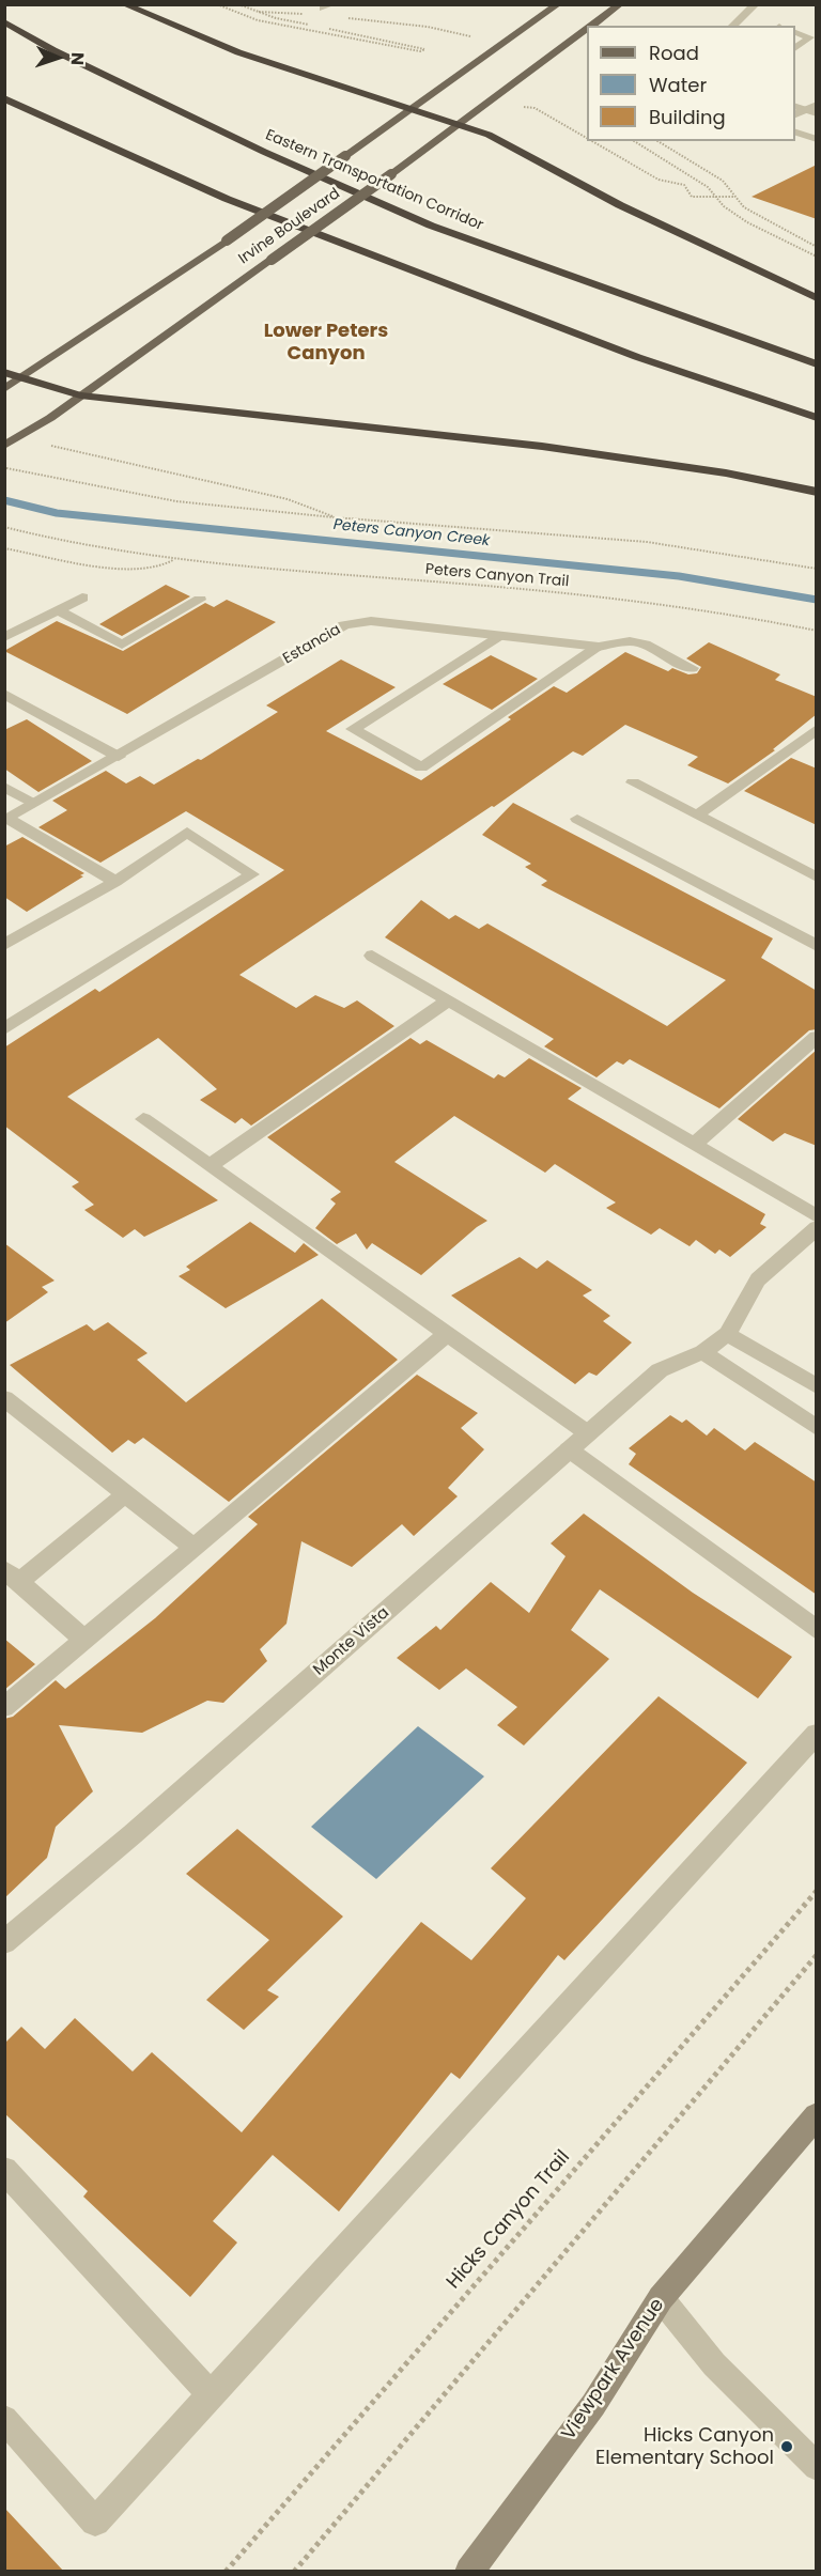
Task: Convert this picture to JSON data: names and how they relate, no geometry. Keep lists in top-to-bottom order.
{
  "streets": {
    "highway": ["Eastern Transportation Corridor"],
    "main road": ["Irvine Boulevard"],
    "street": ["Estancia", "Monte Vista", "Viewpark Avenue"],
    "path": ["Peters Canyon Trail", "Hicks Canyon Trail"]
  },
  "districts": ["Lower Peters Canyon"],
  "water": ["Peters Canyon Creek"],
  "places": ["Hicks Canyon Elementary School"],
  "legend": ["Road", "Water", "Building"],
  "north": "right"
}
